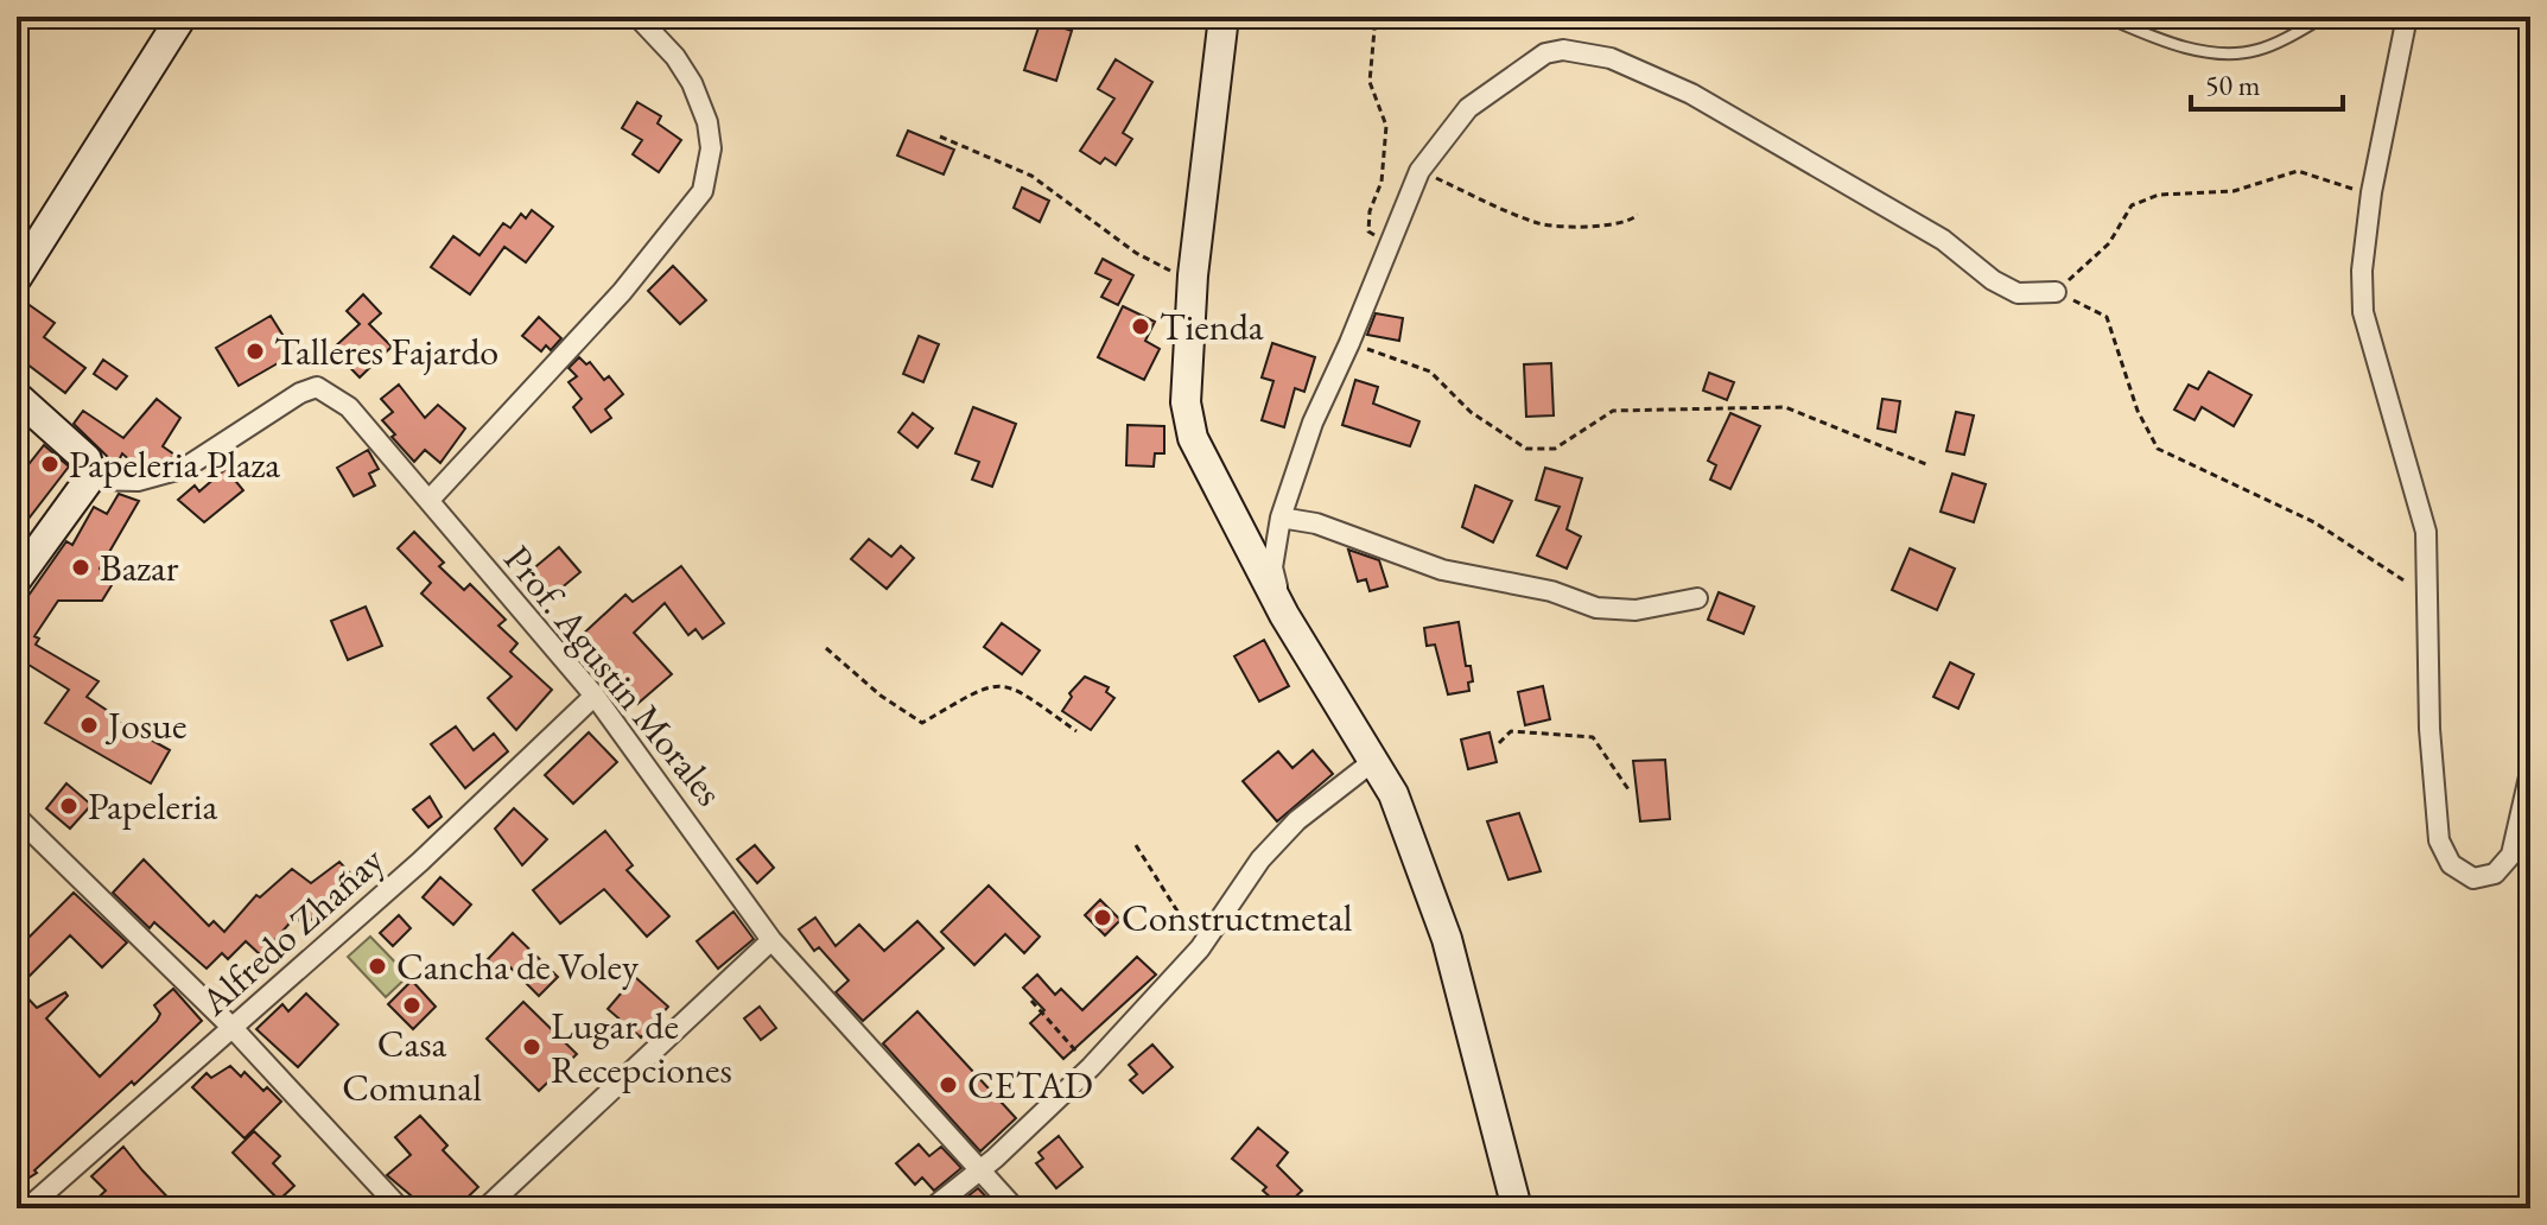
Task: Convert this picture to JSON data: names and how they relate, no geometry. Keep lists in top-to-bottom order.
{
  "streets": {
    "street": ["Prof. Agustin Morales", "Alfredo Zhañay"]
  },
  "crossings": [
    ["Prof. Agustin Morales", "Alfredo Zhañay"]
  ],
  "places": [
    "Tienda",
    "Talleres Fajardo",
    "Papeleria Plaza",
    "Bazar",
    "Josue",
    "Papeleria",
    "Constructmetal",
    "Cancha de Voley",
    "Casa Comunal",
    "Lugar de Recepciones",
    "CETAD"
  ],
  "scale_bar": "50 m"
}
